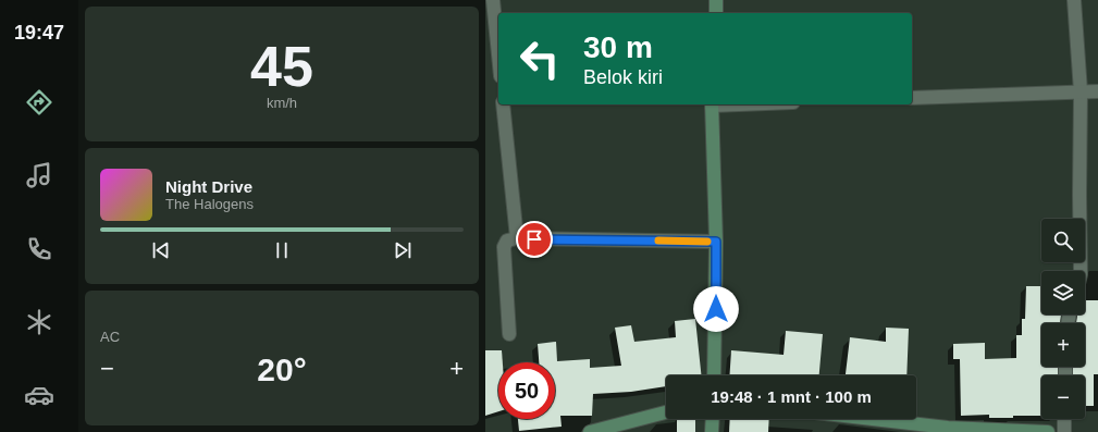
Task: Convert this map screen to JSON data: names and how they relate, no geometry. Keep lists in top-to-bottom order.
{
  "page": {
    "tabs": "19:47",
    "tile": [
      ["45", "km/h"],
      "AC"
    ],
    "turn": ["30 m", "Belok kiri"],
    "song": ["Night Drive", "The Halogens"],
    "map_buttons": ["+", "−"],
    "heat": ["−", "20°", "+"],
    "limit": "50",
    "trip": "19:48 · 1 mnt · 100 m"
  }
}
